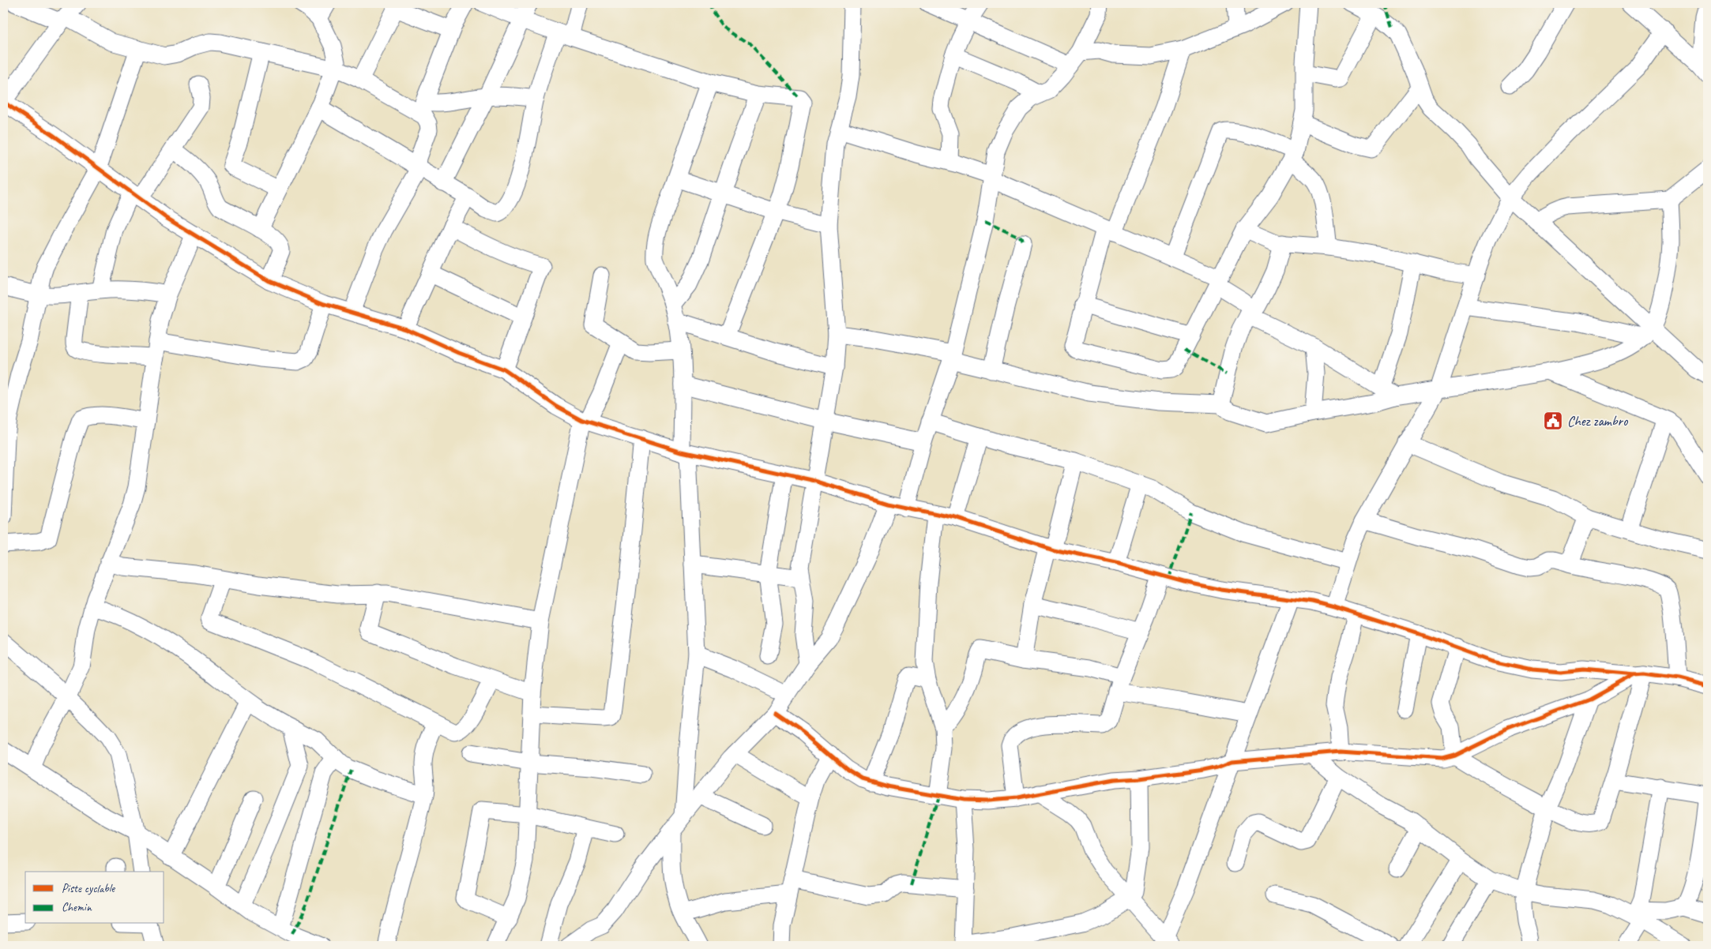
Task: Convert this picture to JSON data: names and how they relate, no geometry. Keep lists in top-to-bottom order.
{
  "places": {
    "public building": ["Chez zambro"]
  },
  "legend": ["Piste cyclable", "Chemin"]
}
